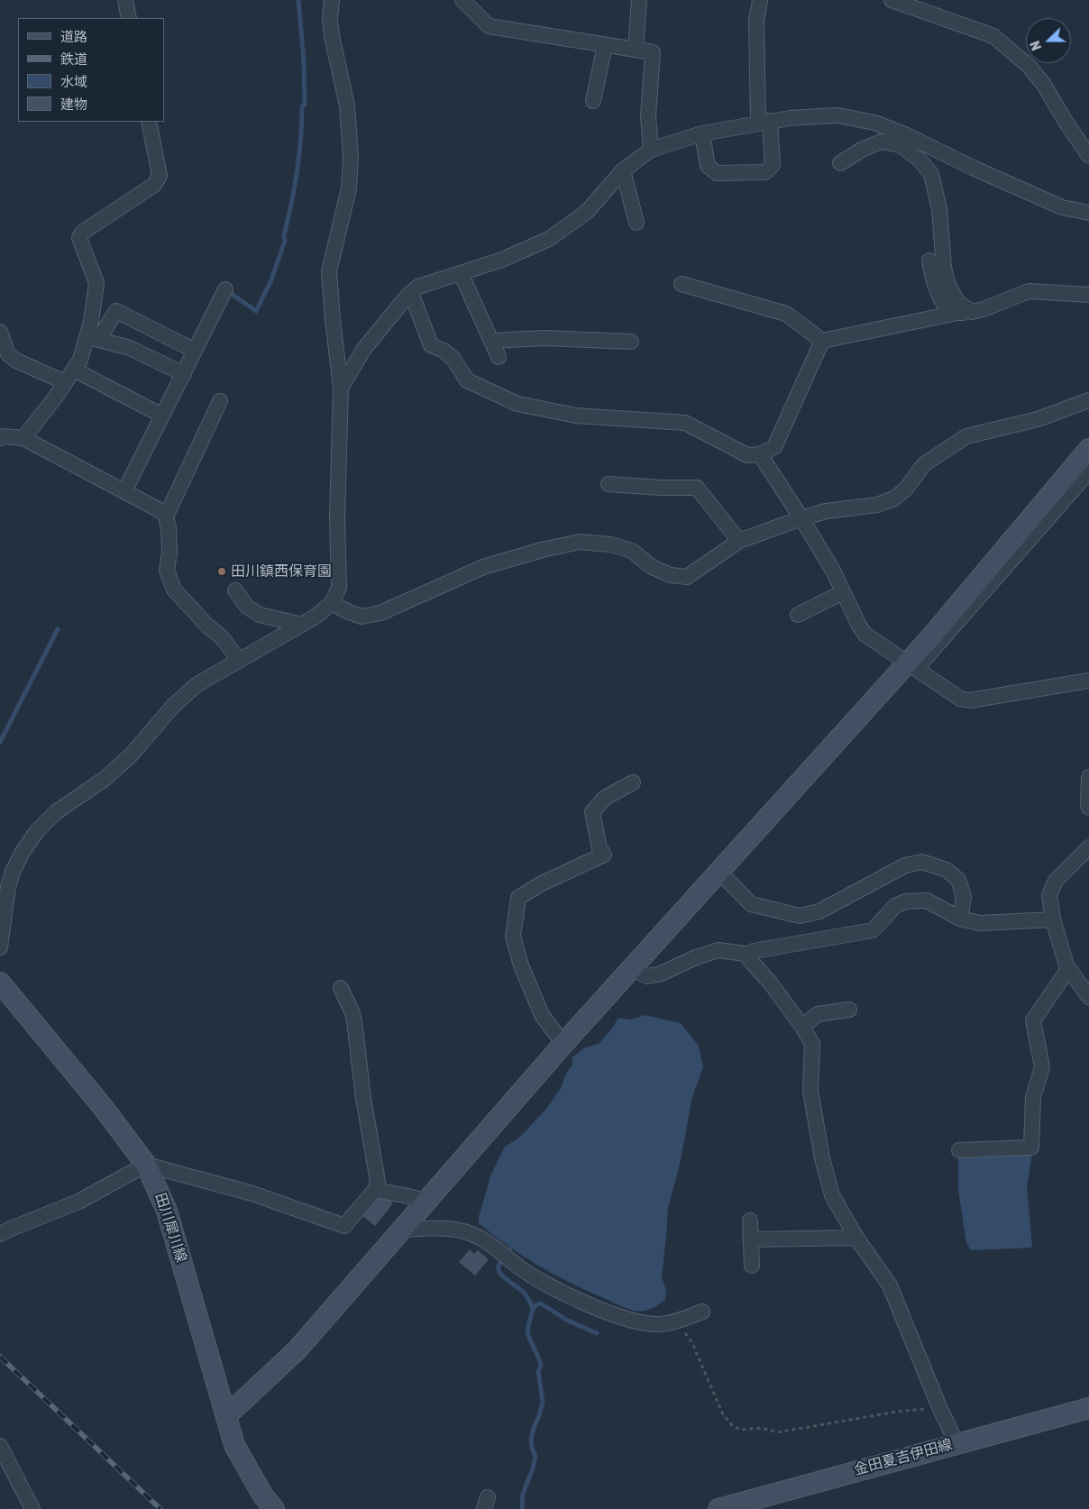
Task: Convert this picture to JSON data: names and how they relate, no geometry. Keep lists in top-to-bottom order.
{
  "streets": {
    "street": ["田川犀川線", "金田夏吉伊田線"]
  },
  "places": ["田川鎮西保育園"],
  "legend": [
    "道路",
    "鉄道",
    "水域",
    "建物"
  ],
  "north": "left"
}
